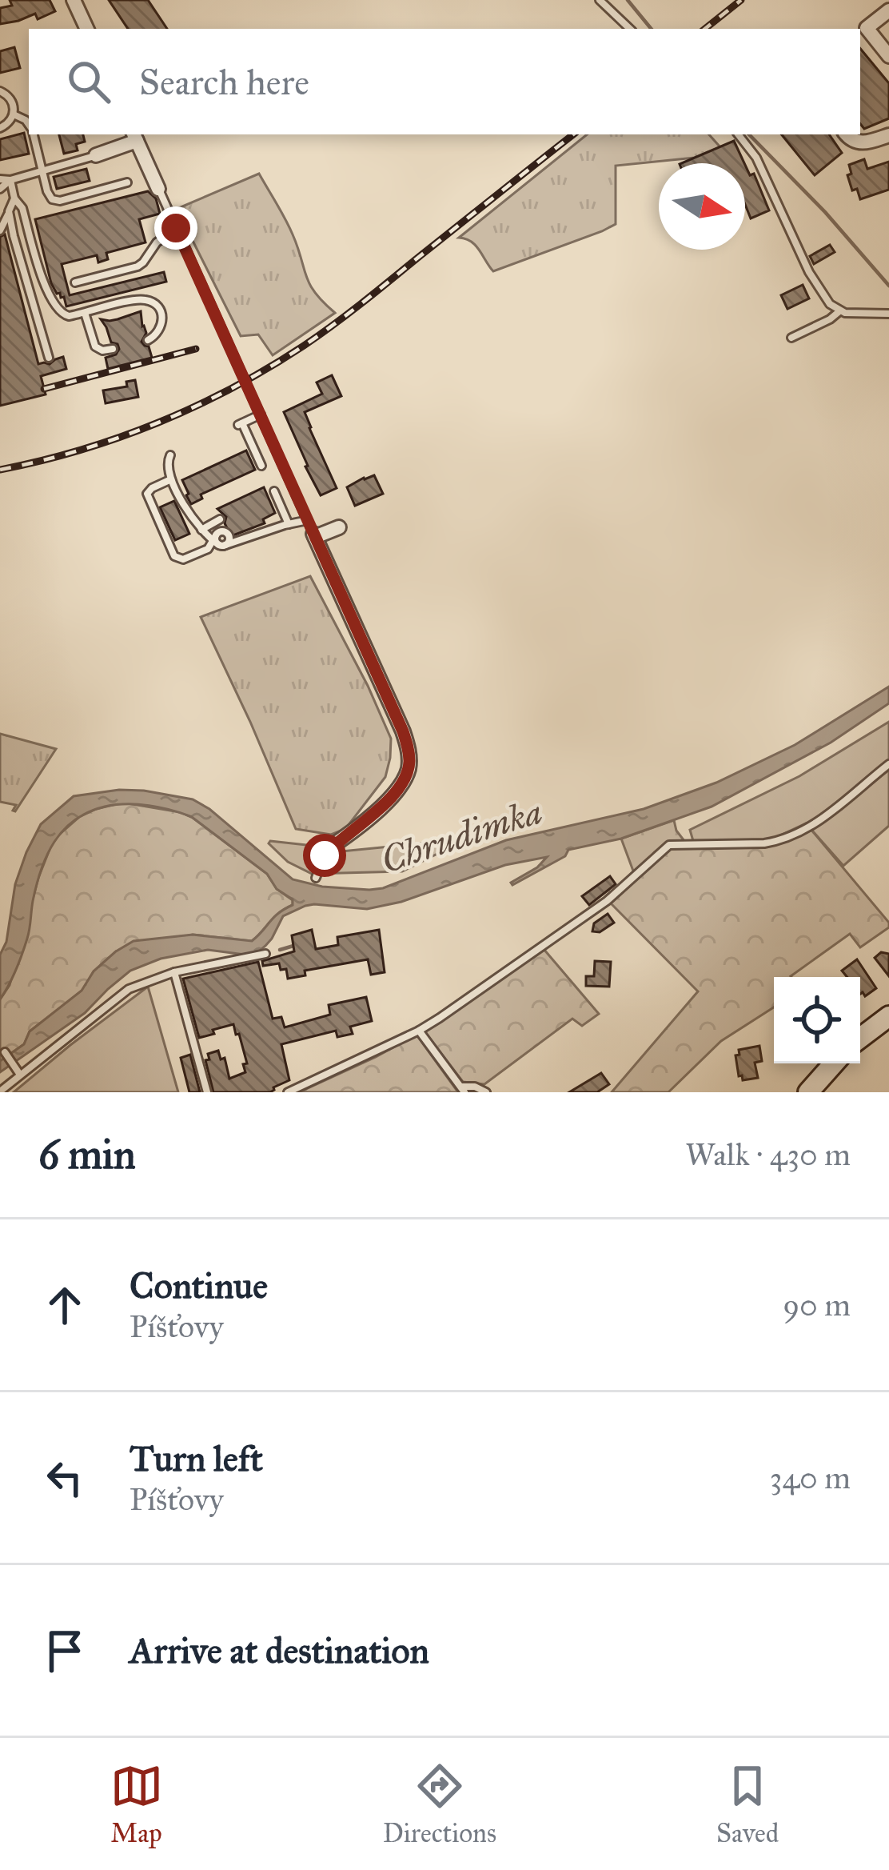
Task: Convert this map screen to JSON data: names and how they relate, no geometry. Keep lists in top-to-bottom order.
{
  "water": ["Chrudimka"],
  "north": "right",
  "page": {
    "search": "Search here",
    "heading": ["6 min", "Walk · 430 m"],
    "list": [
      ["Continue", "Píšťovy", "90 m"],
      ["Turn left", "Píšťovy", "340 m"],
      "Arrive at destination"
    ],
    "nav": ["Map", "Directions", "Saved"]
  }
}
